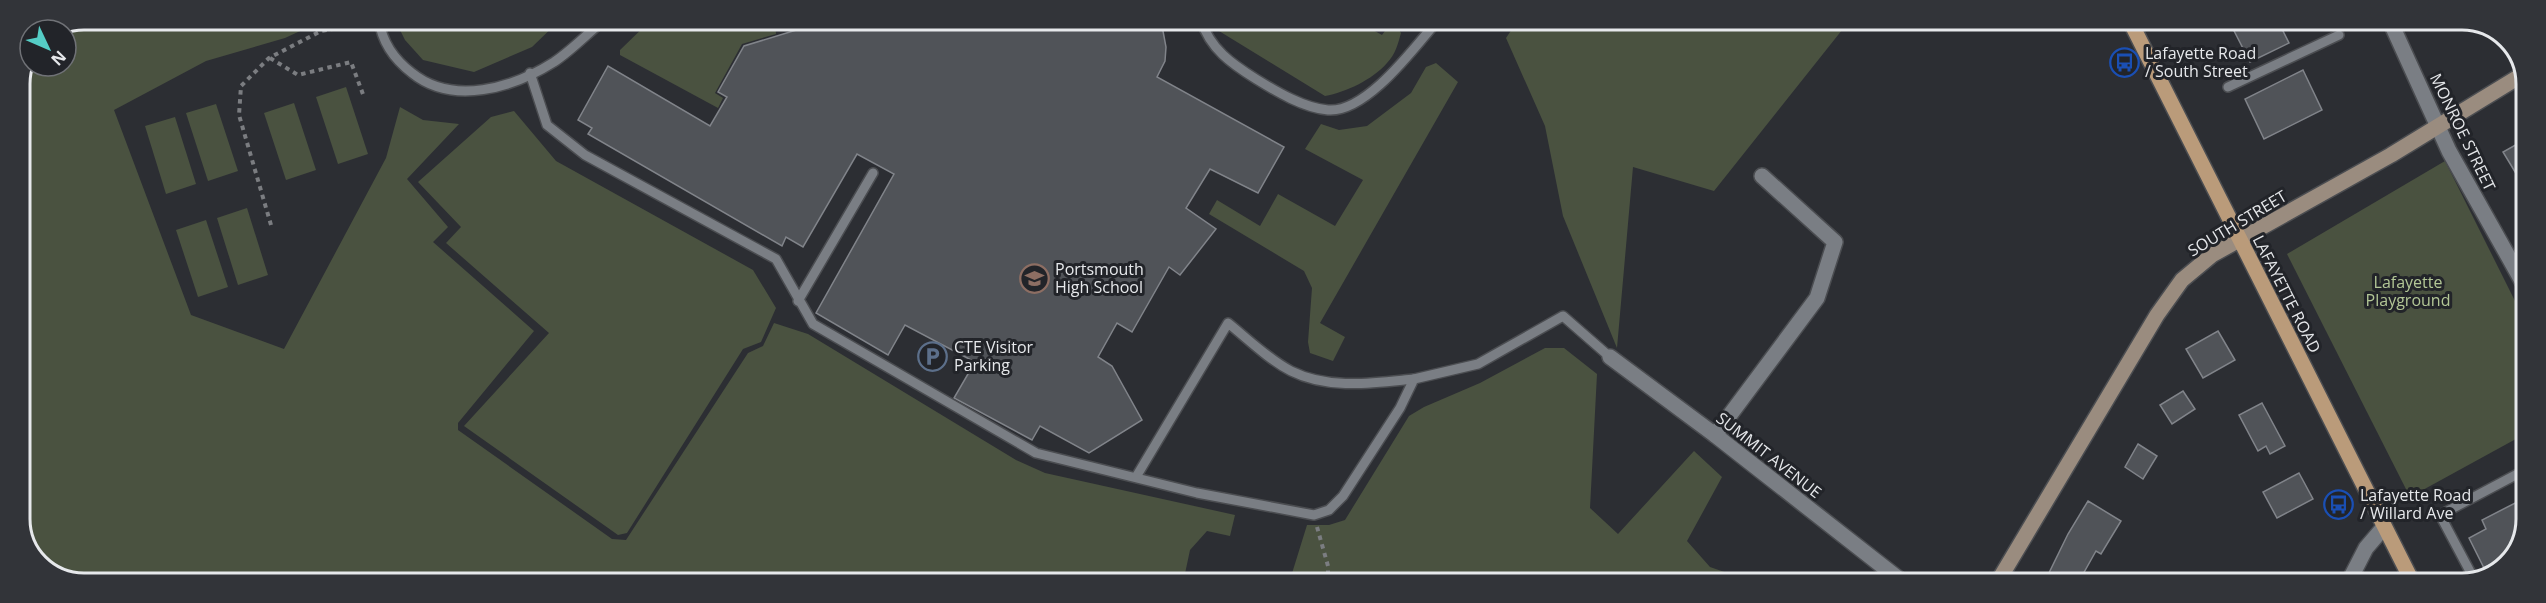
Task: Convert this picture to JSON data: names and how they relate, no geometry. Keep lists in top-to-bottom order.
{
  "streets": {
    "main road": ["LAFAYETTE ROAD"],
    "street": ["MONROE STREET", "SOUTH STREET", "SUMMIT AVENUE"]
  },
  "crossings": [
    ["MONROE STREET", "SOUTH STREET"],
    ["SOUTH STREET", "LAFAYETTE ROAD"]
  ],
  "parks": ["Lafayette Playground"],
  "places": {
    "bus stop": ["Lafayette Road / South Street", "Lafayette Road / Willard Ave"],
    "school or university": ["Portsmouth High School"],
    "parking": ["CTE Visitor Parking"]
  },
  "north": "bottom right"
}
